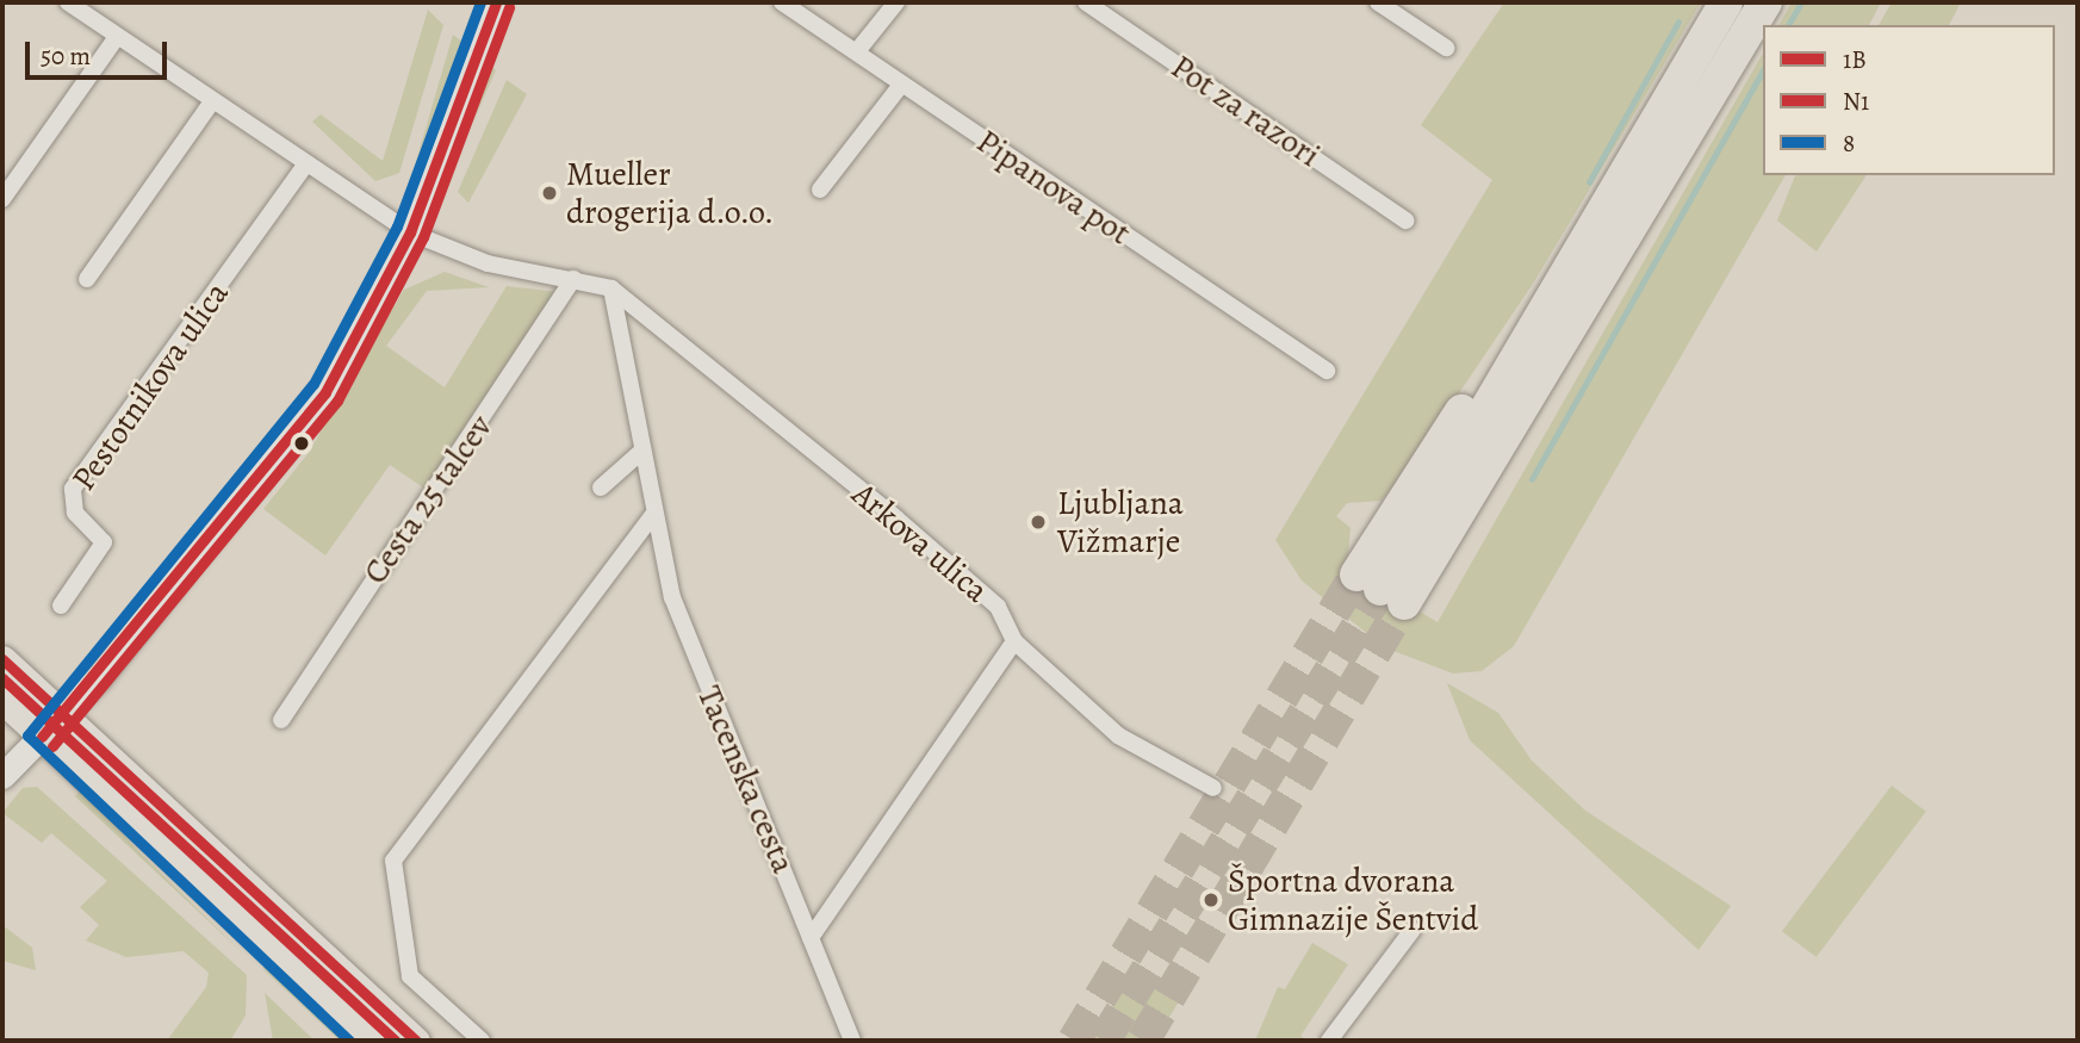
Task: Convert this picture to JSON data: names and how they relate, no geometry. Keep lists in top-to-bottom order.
{
  "streets": {
    "street": [
      "Pot za razori",
      "Pipanova pot",
      "Pestotnikova ulica",
      "Cesta 25 talcev",
      "Arkova ulica",
      "Tacenska cesta"
    ]
  },
  "crossings": [
    ["Arkova ulica", "Tacenska cesta"]
  ],
  "places": ["Mueller drogerija d.o.o.", "Ljubljana Vižmarje", "Športna dvorana Gimnazije Šentvid"],
  "lines": ["transit line 1B", "transit line 8", "transit line N1"],
  "legend": ["1B", "N1", "8"],
  "scale_bar": "50 m"
}
